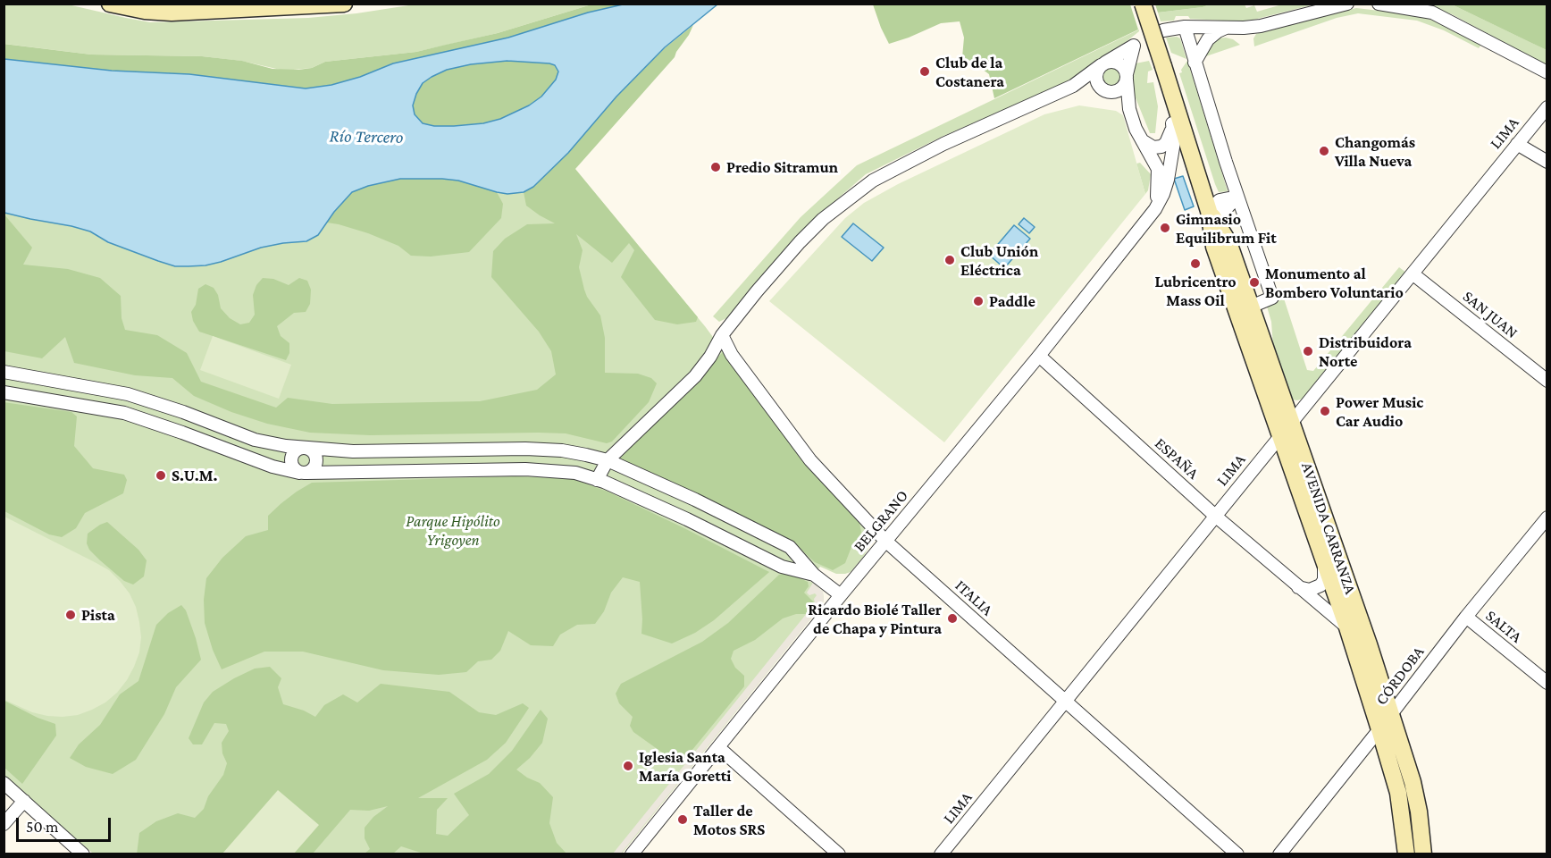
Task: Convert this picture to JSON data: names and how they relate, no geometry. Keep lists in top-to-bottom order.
{
  "streets": {
    "main road": ["AVENIDA CARRANZA"],
    "street": [
      "LIMA",
      "SAN JUAN",
      "ESPAÑA",
      "BELGRANO",
      "ITALIA",
      "SALTA",
      "CÓRDOBA"
    ]
  },
  "crossings": [
    ["LIMA", "SAN JUAN"],
    ["LIMA", "ESPAÑA"],
    ["LIMA", "AVENIDA CARRANZA"],
    ["LIMA", "ITALIA"],
    ["ESPAÑA", "BELGRANO"],
    ["ESPAÑA", "AVENIDA CARRANZA"],
    ["BELGRANO", "ITALIA"],
    ["AVENIDA CARRANZA", "CÓRDOBA"],
    ["SALTA", "CÓRDOBA"]
  ],
  "water": ["Río Tercero"],
  "parks": ["Parque Hipólito Yrigoyen"],
  "places": [
    "Club de la Costanera",
    "Changomás Villa Nueva",
    "Predio Sitramun",
    "Gimnasio Equilibrum Fit",
    "Club Unión Eléctrica",
    "Lubricentro Mass Oil",
    "Monumento al Bombero Voluntario",
    "Paddle",
    "Distribuidora Norte",
    "Power Music Car Audio",
    "S.U.M.",
    "Pista",
    "Ricardo Biolé Taller de Chapa y Pintura",
    "Iglesia Santa María Goretti",
    "Taller de Motos SRS"
  ],
  "scale_bar": "50 m"
}
